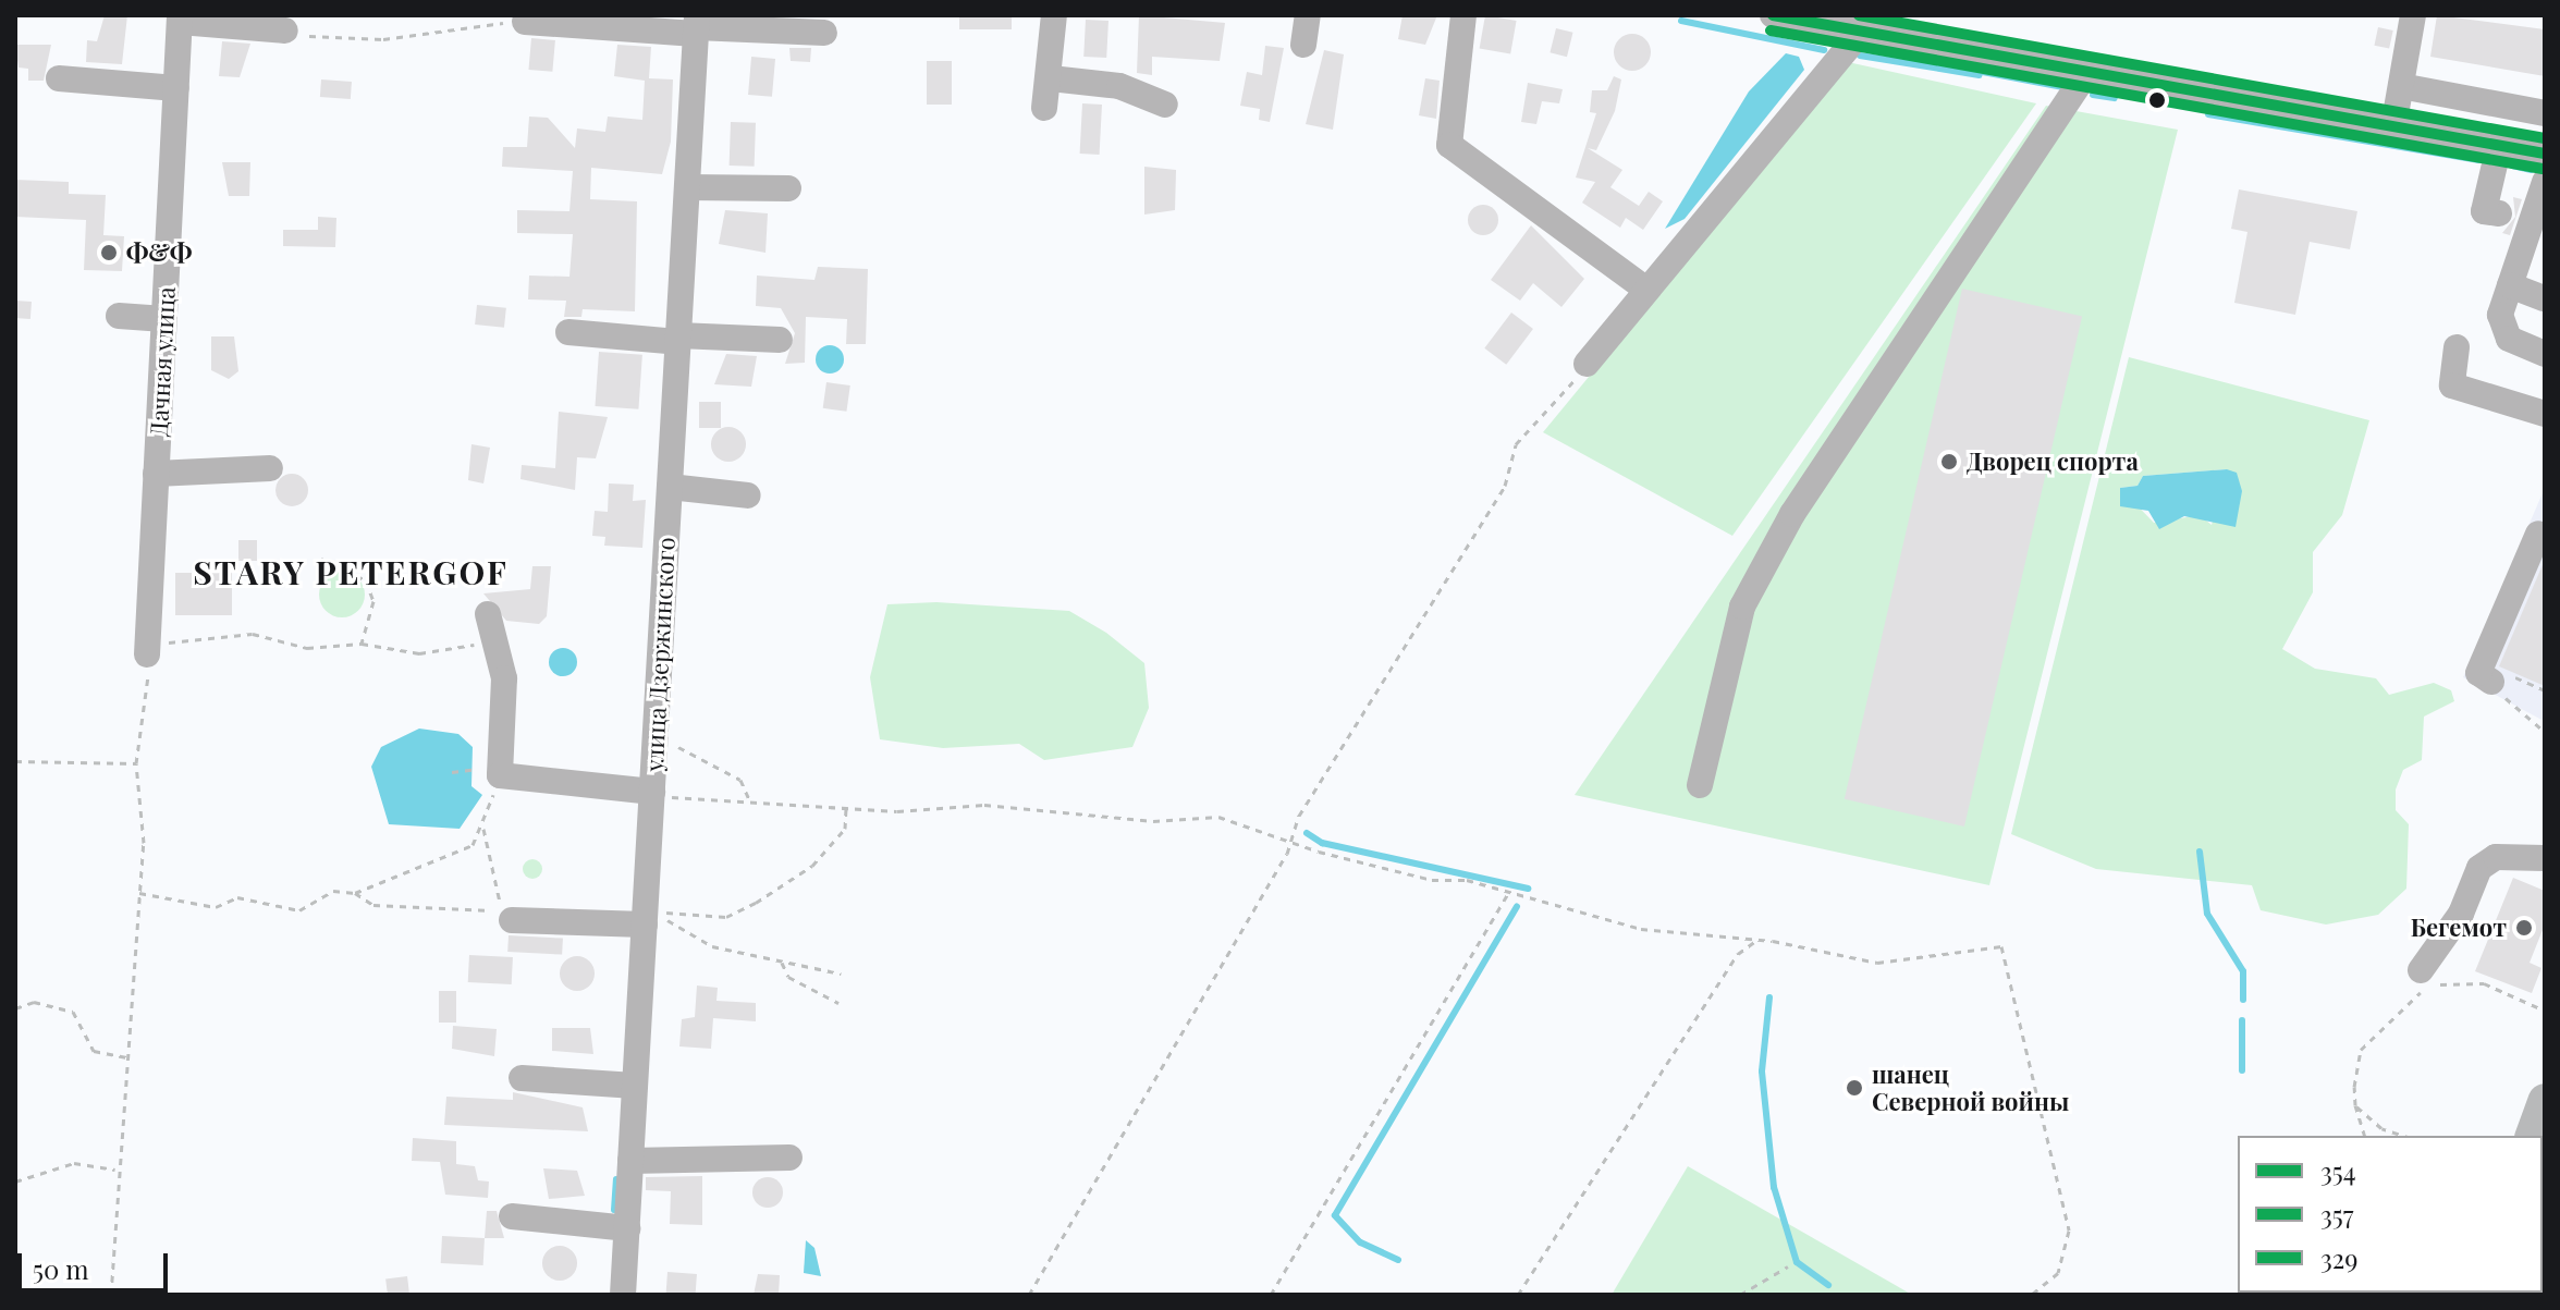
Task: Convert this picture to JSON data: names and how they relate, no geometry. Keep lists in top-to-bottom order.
{
  "streets": {
    "street": ["Дачная улица", "улица Дзержинского"]
  },
  "districts": ["STARY PETERGOF"],
  "places": [
    "Ф&Ф",
    "Дворец спорта",
    "Бегемот",
    "шанец Северной войны"
  ],
  "lines": ["transit line 354", "transit line 329", "transit line 357"],
  "legend": ["354", "357", "329"],
  "scale_bar": "50 m"
}
